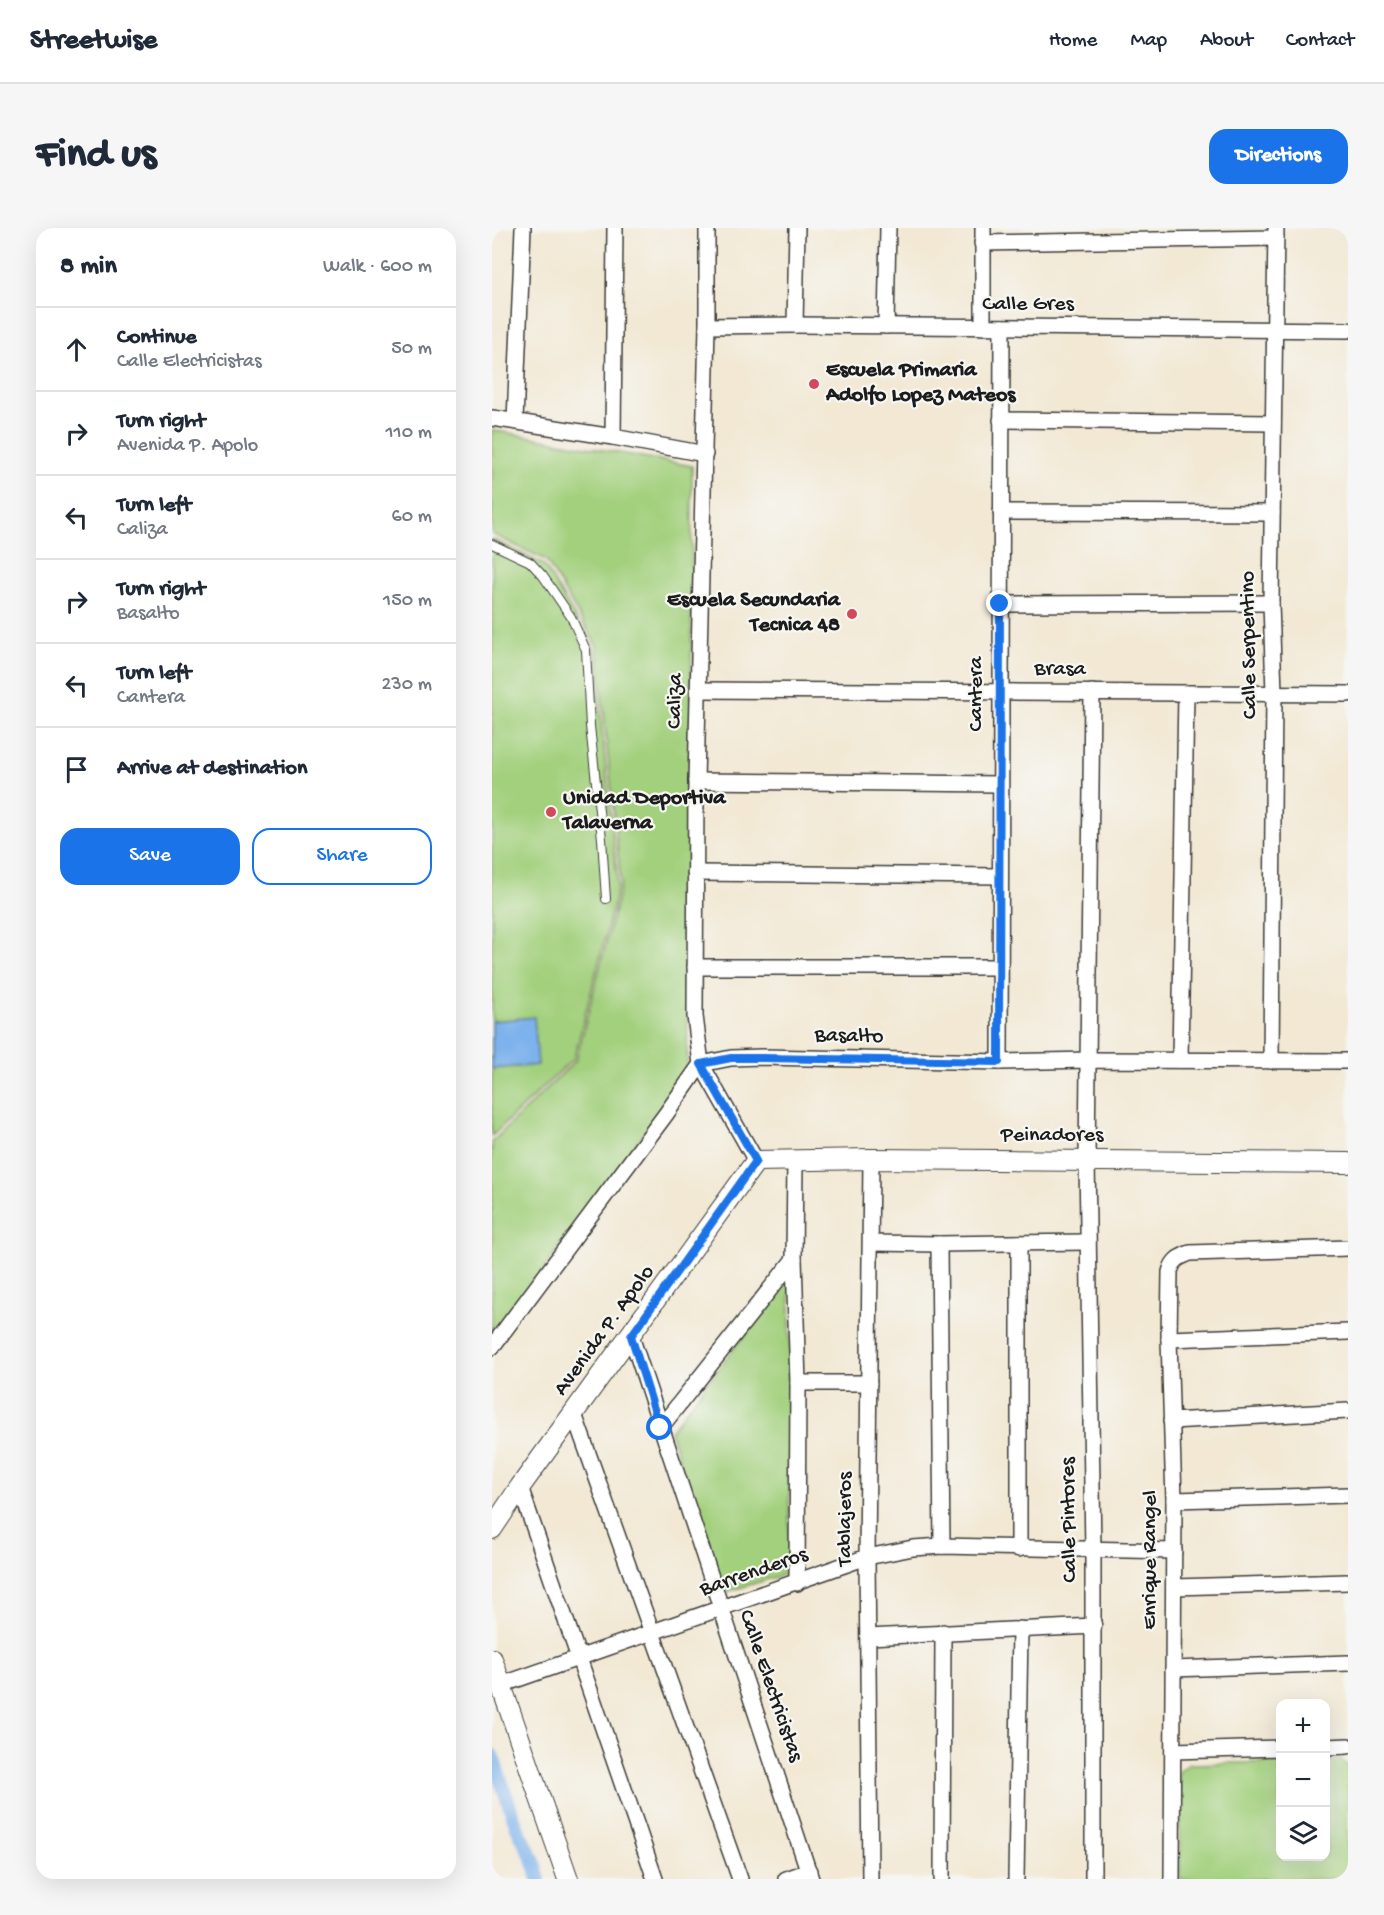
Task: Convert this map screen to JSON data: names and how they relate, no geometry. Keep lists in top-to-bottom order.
{
  "streets": {
    "street": [
      "Calle Gres",
      "Calle Serpentino",
      "Brasa",
      "Cantera",
      "Caliza",
      "Basalto",
      "Peinadores",
      "Avenida P. Apolo",
      "Tablajeros",
      "Calle Pintores",
      "Enrique Rangel",
      "Barrenderos",
      "Calle Electricistas"
    ]
  },
  "crossings": [
    ["Calle Gres", "Calle Serpentino"],
    ["Calle Gres", "Cantera"],
    ["Calle Gres", "Caliza"],
    ["Calle Serpentino", "Brasa"],
    ["Calle Serpentino", "Basalto"],
    ["Brasa", "Cantera"],
    ["Brasa", "Caliza"],
    ["Brasa", "Calle Pintores"],
    ["Cantera", "Basalto"],
    ["Caliza", "Basalto"],
    ["Caliza", "Peinadores"],
    ["Caliza", "Avenida P. Apolo"],
    ["Basalto", "Calle Pintores"],
    ["Peinadores", "Avenida P. Apolo"],
    ["Peinadores", "Tablajeros"],
    ["Peinadores", "Calle Pintores"],
    ["Avenida P. Apolo", "Calle Electricistas"],
    ["Tablajeros", "Barrenderos"],
    ["Calle Pintores", "Barrenderos"],
    ["Enrique Rangel", "Barrenderos"],
    ["Barrenderos", "Calle Electricistas"]
  ],
  "places": ["Escuela Primaria Adolfo Lopez Mateos", "Escuela Secundaria Tecnica 48", "Unidad Deportiva Talaverna"],
  "page": {
    "header": "Streetwise",
    "nav": [
      "Home",
      "Map",
      "About",
      "Contact"
    ],
    "buttons": [
      "Directions",
      ["Save", "Share"]
    ],
    "title": "Find us",
    "heading": ["8 min", "Walk · 600 m"],
    "list": [
      ["Continue", "Calle Electricistas", "50 m"],
      ["Turn right", "Avenida P. Apolo", "110 m"],
      ["Turn left", "Caliza", "60 m"],
      ["Turn right", "Basalto", "150 m"],
      ["Turn left", "Cantera", "230 m"],
      "Arrive at destination"
    ],
    "map_buttons": ["+", "−"]
  }
}
